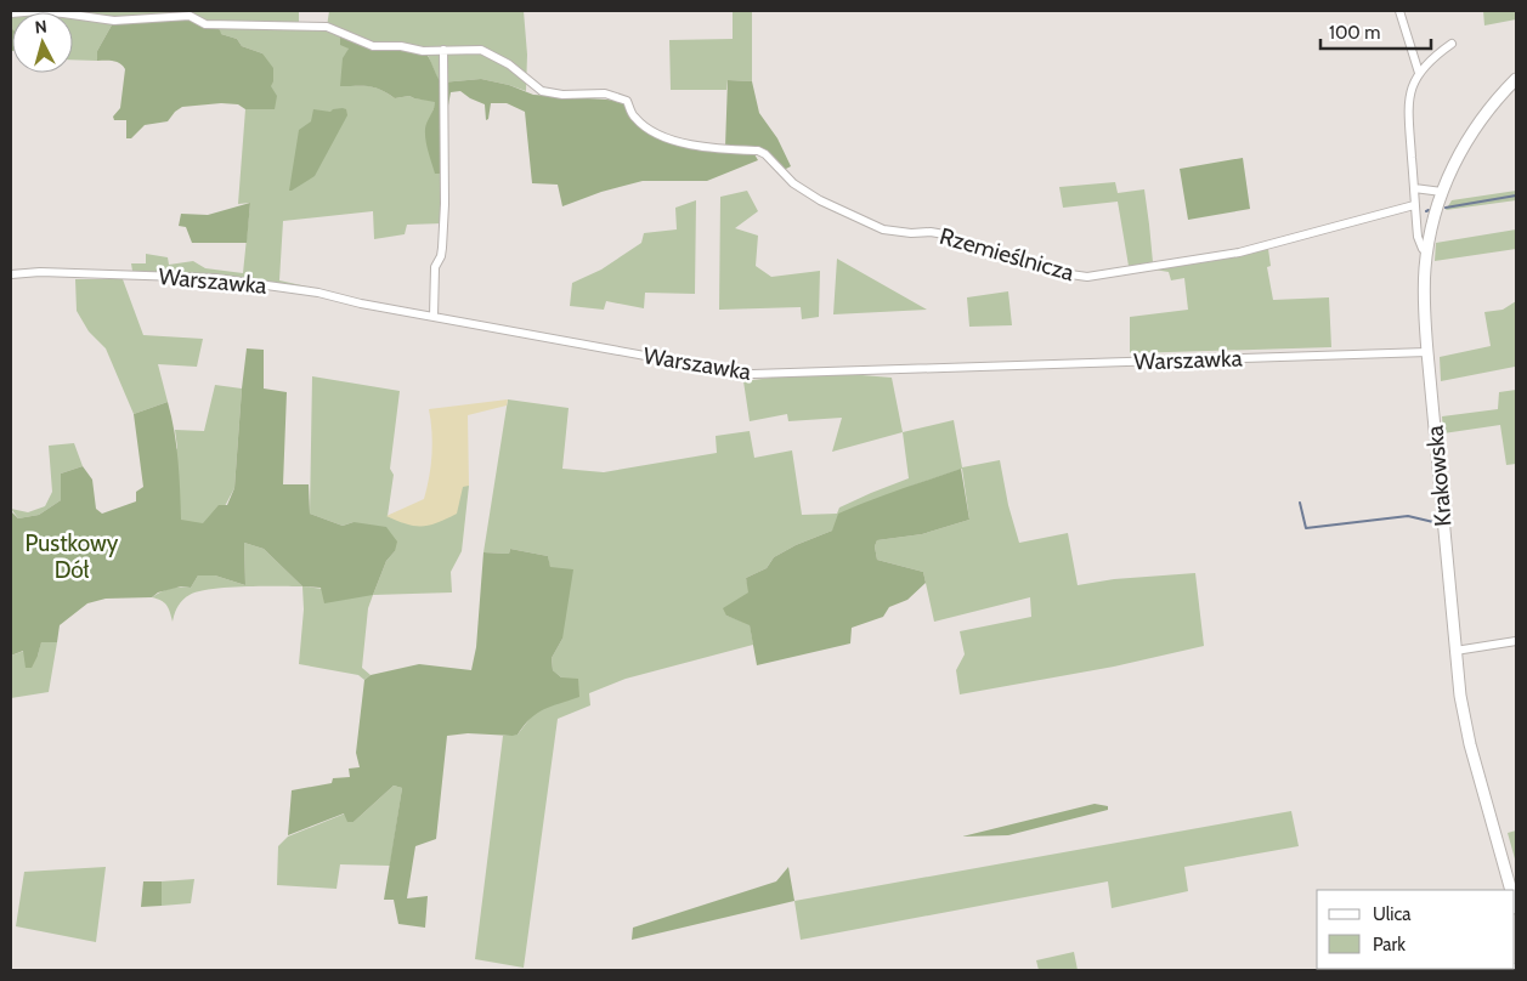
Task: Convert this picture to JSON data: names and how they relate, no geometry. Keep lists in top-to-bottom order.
{
  "streets": {
    "main road": ["Krakowska"],
    "street": ["Rzemieślnicza", "Warszawka"]
  },
  "crossings": [
    ["Warszawka", "Krakowska"]
  ],
  "parks": ["Pustkowy Dół"],
  "legend": ["Ulica", "Park"],
  "scale_bar": "100 m",
  "north": "top"
}
